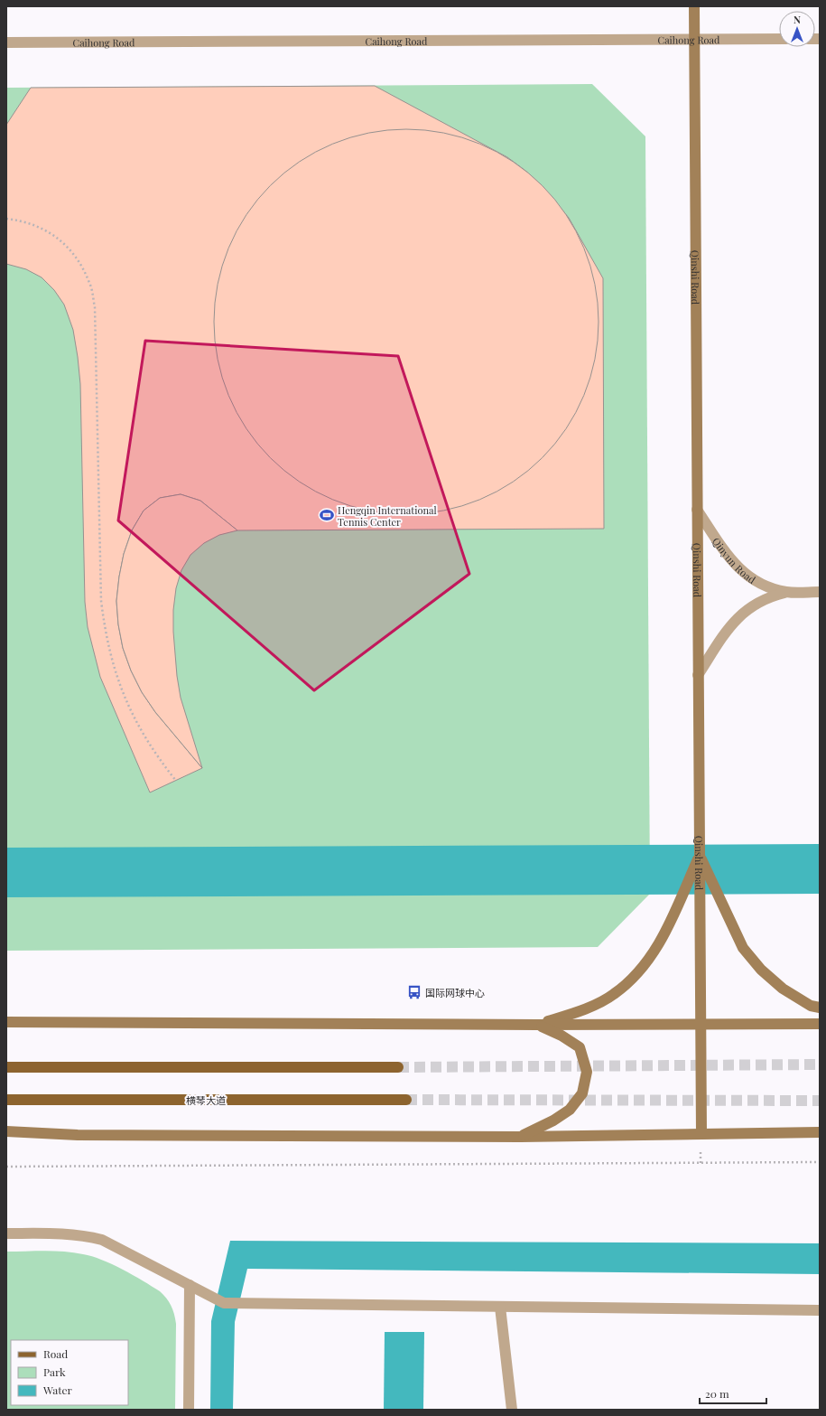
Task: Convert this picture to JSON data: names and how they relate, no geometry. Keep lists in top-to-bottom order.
{
  "streets": {
    "main road": ["Qinshi Road", "横琴大道"],
    "street": ["Caihong Road", "Qinyun Road"]
  },
  "crossings": [
    ["Caihong Road", "Qinshi Road"],
    ["Qinshi Road", "Qinyun Road"]
  ],
  "places": {
    "sports": ["Hengqin International Tennis Center"],
    "bus stop": ["国际网球中心"]
  },
  "legend": ["Road", "Park", "Water"],
  "scale_bar": "20 m",
  "north": "top"
}
